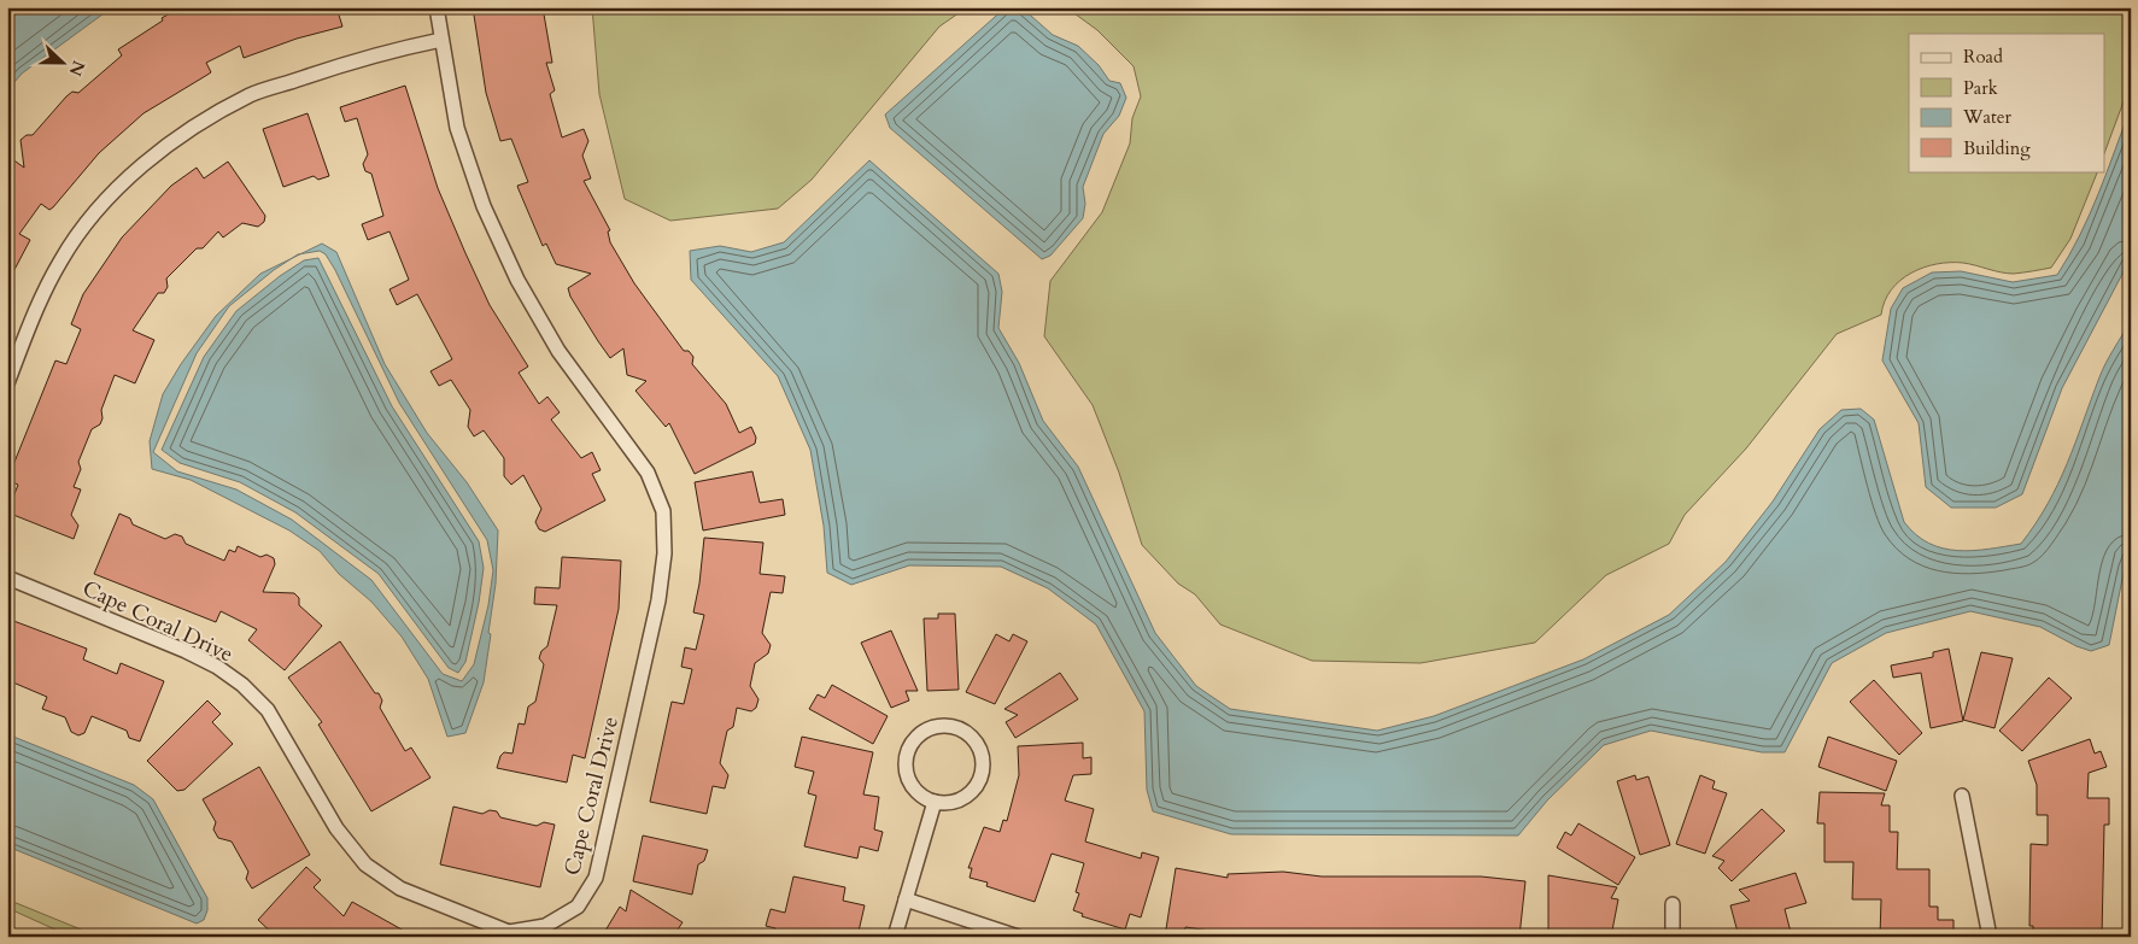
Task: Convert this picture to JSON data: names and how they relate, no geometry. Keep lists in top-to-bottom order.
{
  "streets": {
    "street": ["Cape Coral Drive"]
  },
  "legend": [
    "Road",
    "Park",
    "Water",
    "Building"
  ],
  "north": "right"
}
